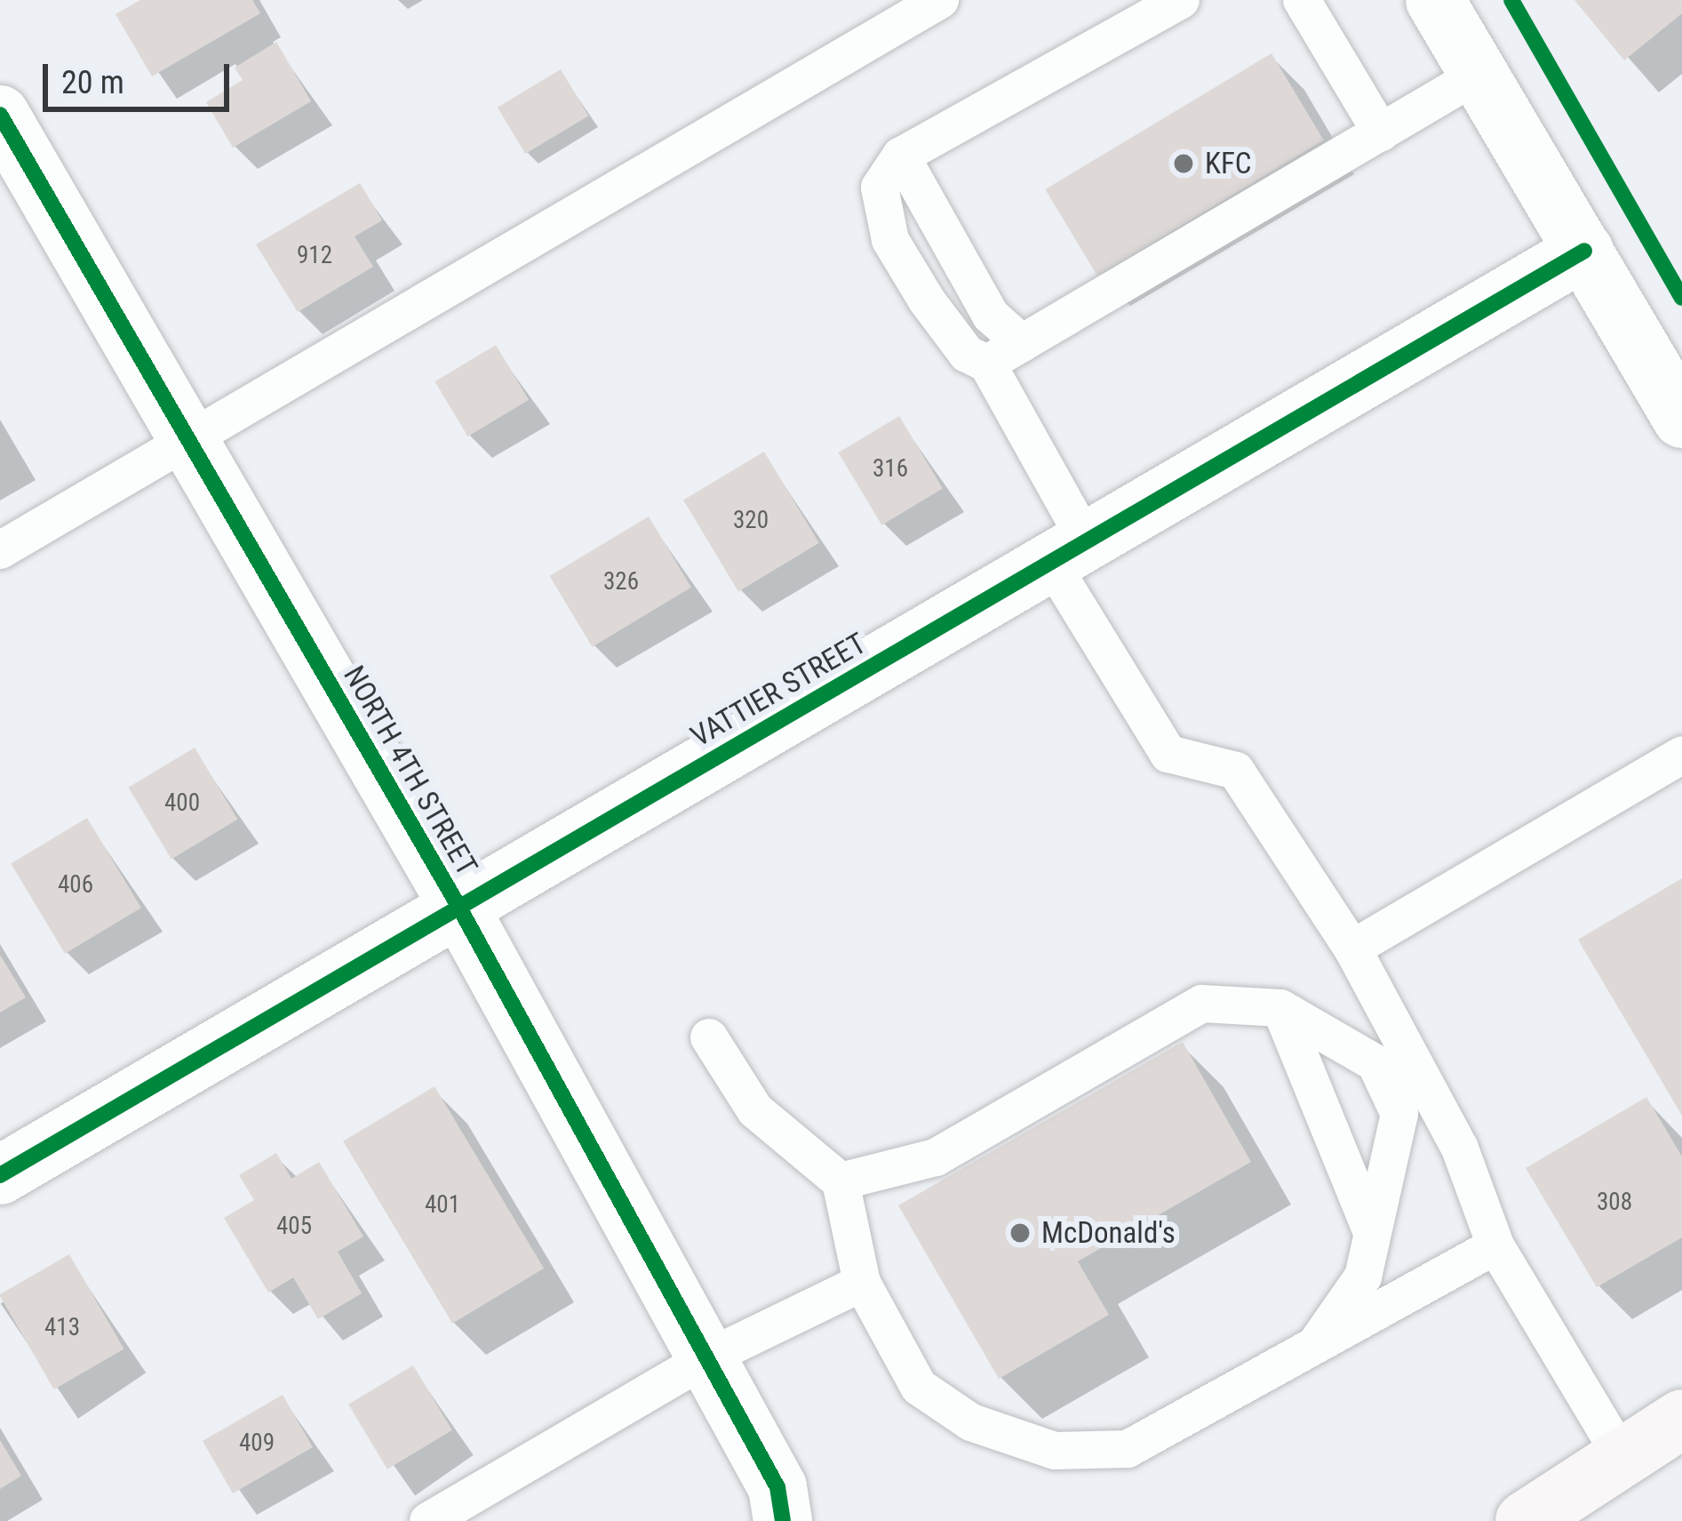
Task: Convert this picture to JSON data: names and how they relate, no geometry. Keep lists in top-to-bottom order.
{
  "streets": {
    "street": ["VATTIER STREET", "NORTH 4TH STREET"]
  },
  "crossings": [
    ["VATTIER STREET", "NORTH 4TH STREET"]
  ],
  "places": ["KFC", "McDonald's"],
  "house_numbers": [
    "912",
    "316",
    "320",
    "326",
    "400",
    "406",
    "308",
    "401",
    "405",
    "413",
    "409"
  ],
  "scale_bar": "20 m"
}
